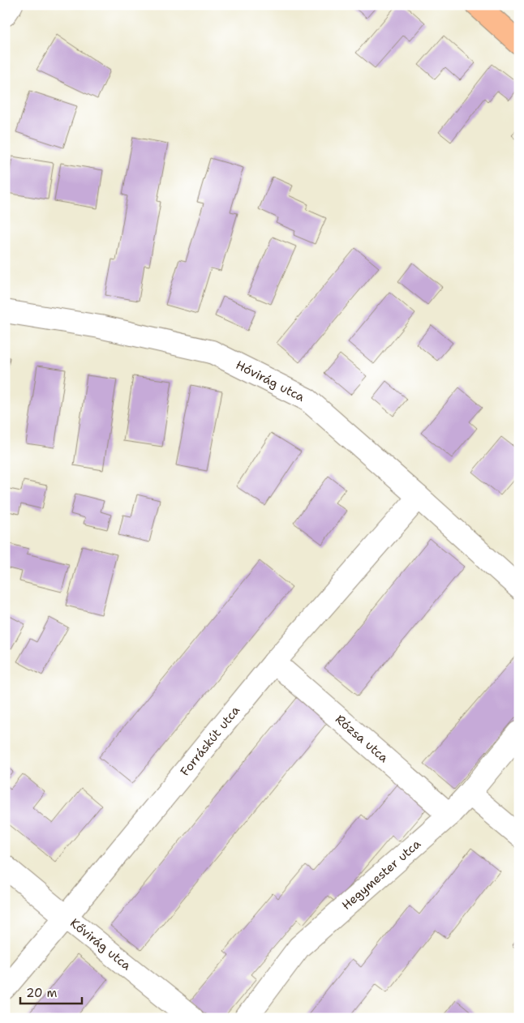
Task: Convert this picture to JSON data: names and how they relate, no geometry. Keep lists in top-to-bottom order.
{
  "streets": {
    "street": [
      "Hóvirág utca",
      "Rózsa utca",
      "Forráskút utca",
      "Hegymester utca",
      "Kővirág utca"
    ]
  },
  "crossings": [
    ["Hóvirág utca", "Forráskút utca"],
    ["Rózsa utca", "Forráskút utca"],
    ["Rózsa utca", "Hegymester utca"],
    ["Forráskút utca", "Kővirág utca"]
  ],
  "scale_bar": "20 m"
}
